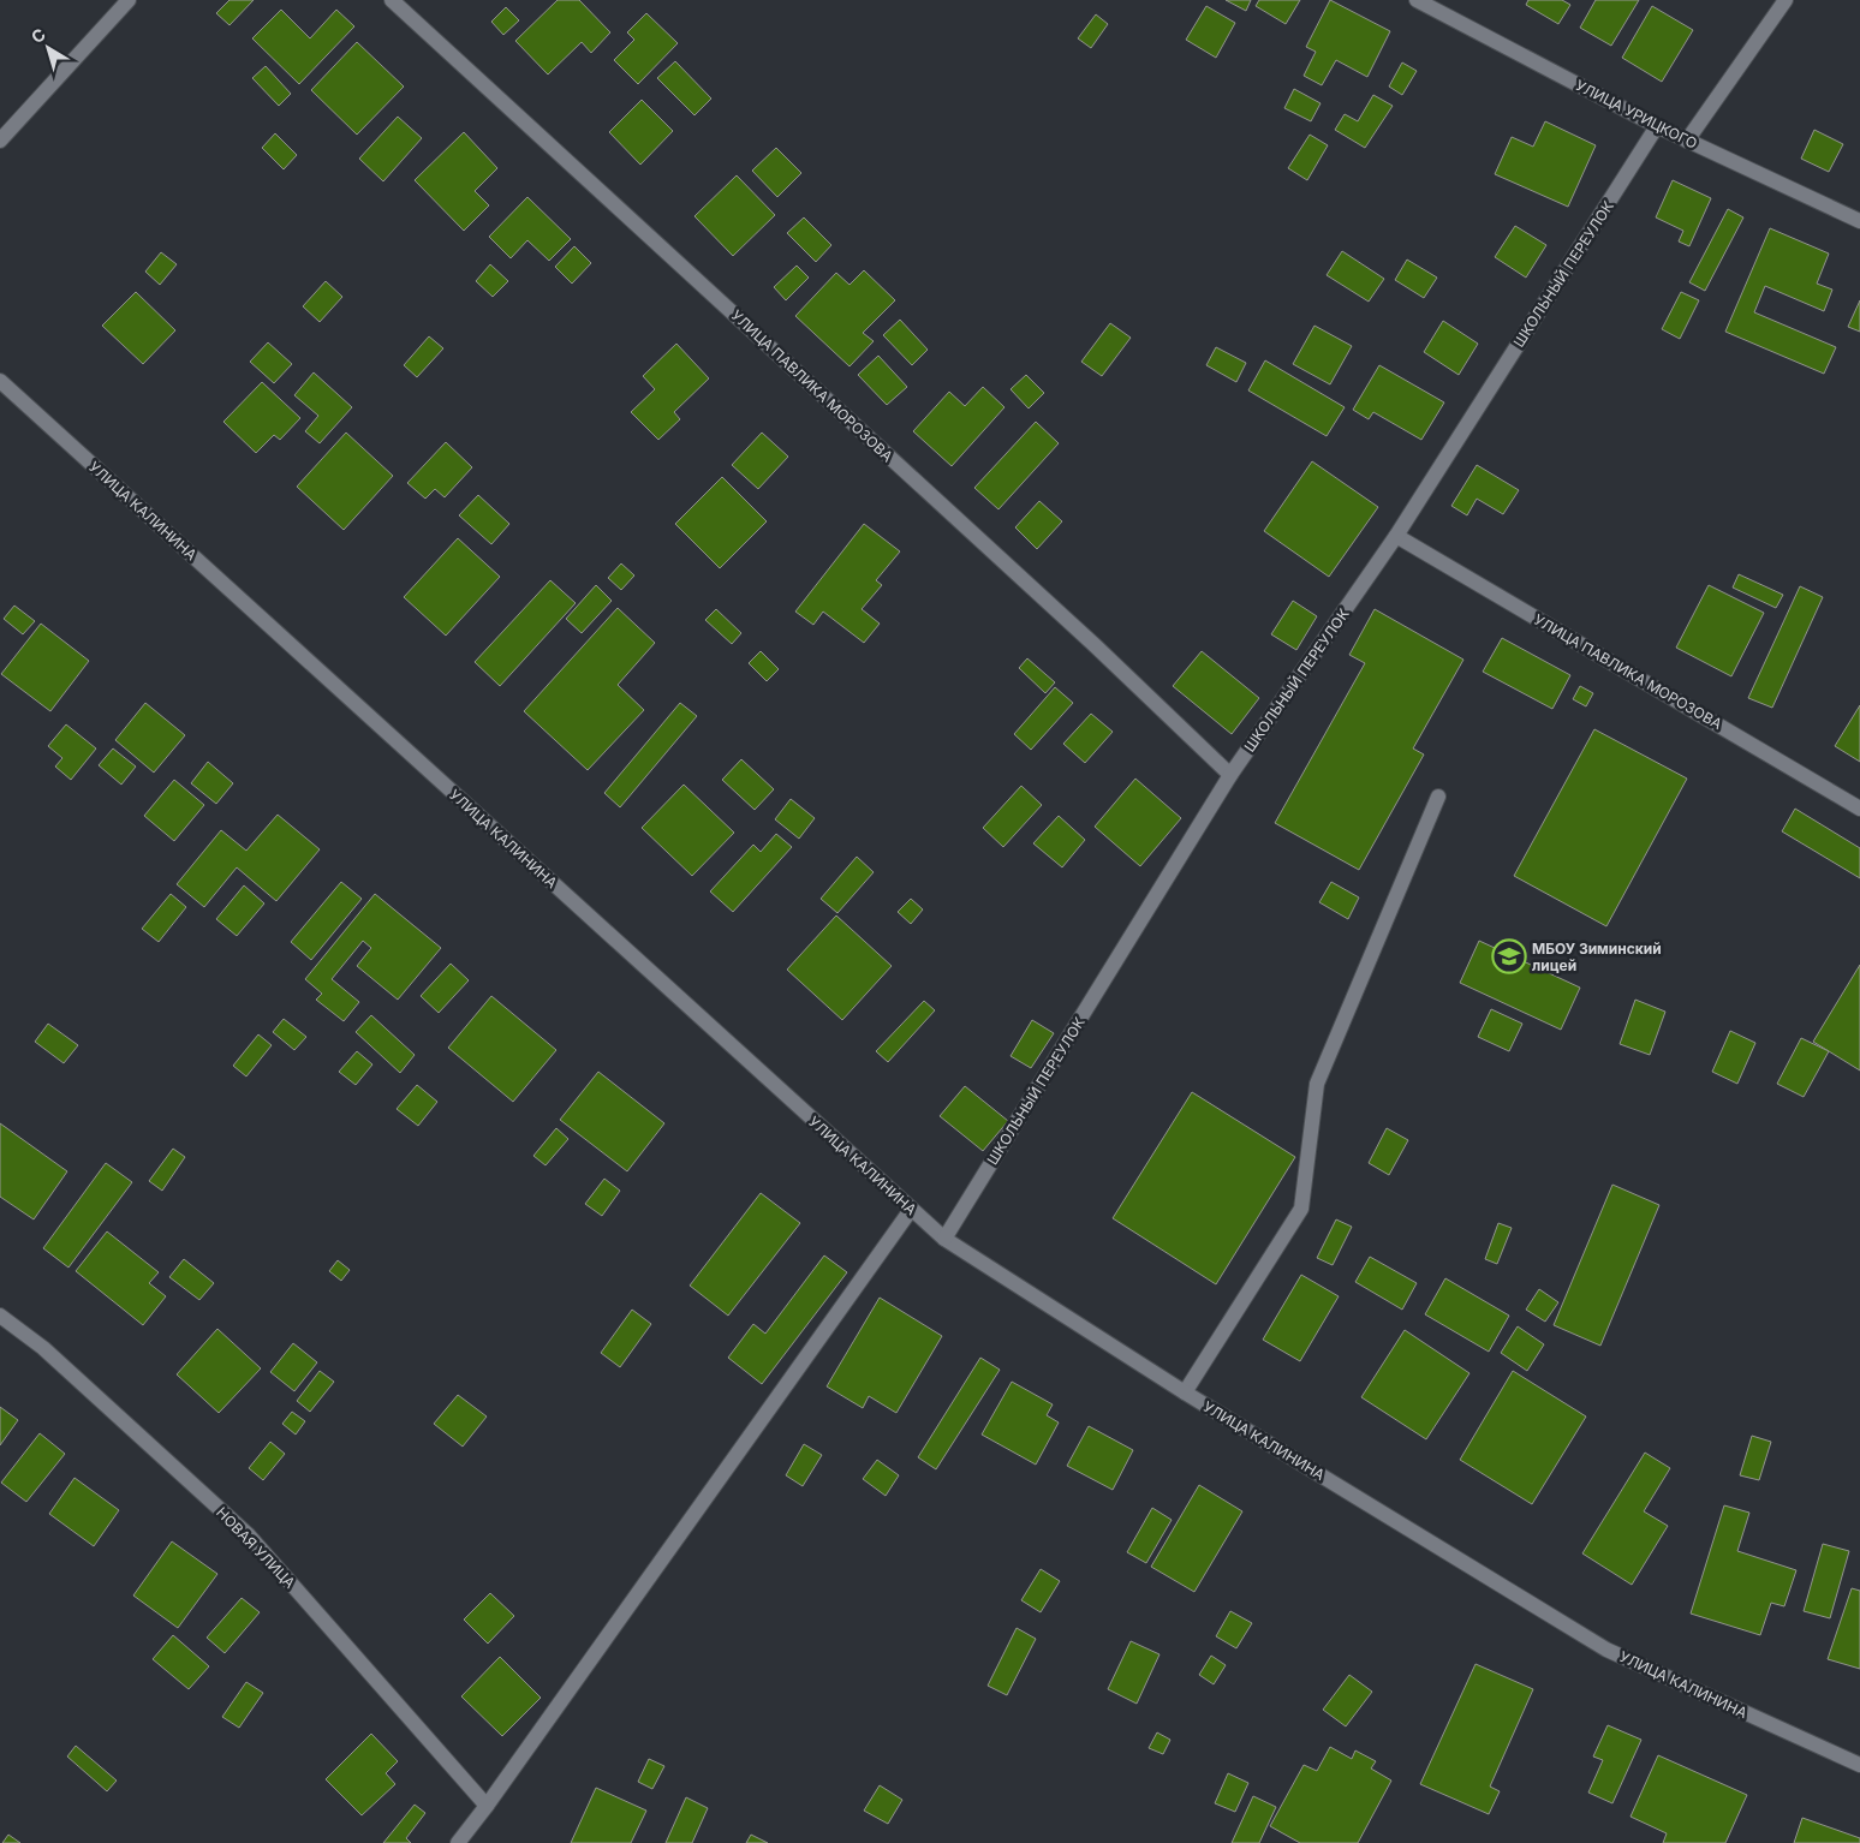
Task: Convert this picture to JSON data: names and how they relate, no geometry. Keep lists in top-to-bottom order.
{
  "streets": {
    "street": [
      "УЛИЦА УРИЦКОГО",
      "ШКОЛЬНЫЙ ПЕРЕУЛОК",
      "УЛИЦА ПАВЛИКА МОРОЗОВА",
      "УЛИЦА КАЛИНИНА",
      "НОВАЯ УЛИЦА"
    ]
  },
  "crossings": [
    ["УЛИЦА УРИЦКОГО", "ШКОЛЬНЫЙ ПЕРЕУЛОК"],
    ["ШКОЛЬНЫЙ ПЕРЕУЛОК", "УЛИЦА ПАВЛИКА МОРОЗОВА"],
    ["ШКОЛЬНЫЙ ПЕРЕУЛОК", "УЛИЦА КАЛИНИНА"]
  ],
  "places": {
    "school or university": ["МБОУ Зиминский лицей"]
  },
  "north": "top left"
}
